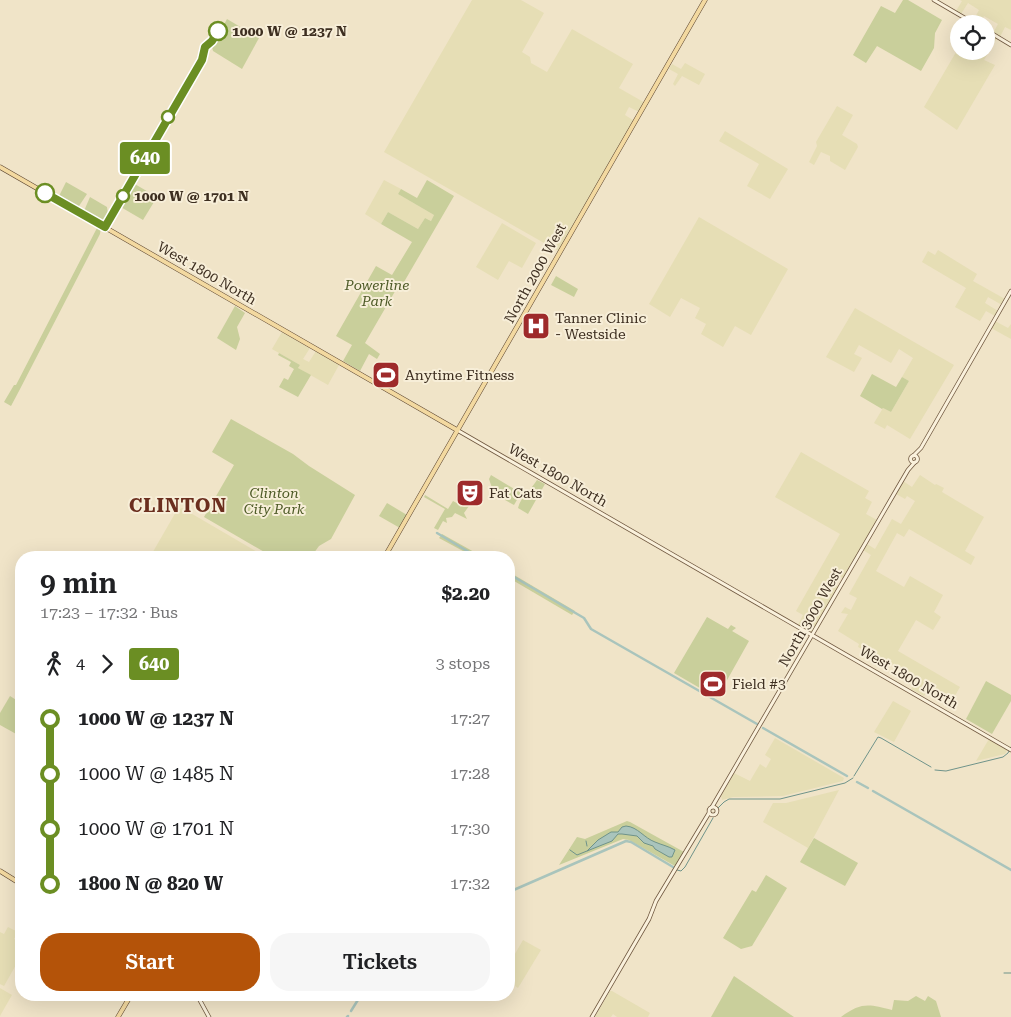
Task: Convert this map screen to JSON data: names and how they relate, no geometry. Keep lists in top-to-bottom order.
{
  "streets": {
    "main road": ["West 1800 North", "North 2000 West", "North 3000 West"]
  },
  "crossings": [
    ["West 1800 North", "North 2000 West"],
    ["West 1800 North", "North 3000 West"]
  ],
  "districts": ["CLINTON"],
  "parks": ["Powerline Park", "Clinton City Park"],
  "places": {
    "other": ["1000 W @ 1237 N", "1000 W @ 1701 N"],
    "hospital": ["Tanner Clinic - Westside"],
    "sports": ["Anytime Fitness", "Field #3"],
    "theatre": ["Fat Cats"]
  },
  "lines": ["bus line 640"],
  "page": {
    "on_map": "640",
    "heading": ["9 min", "17:23 – 17:32 · Bus", "$2.20"],
    "legs": ["4", "640", "3 stops"],
    "list": [
      {
        "name": "1000 W @ 1237 N",
        "value": "17:27"
      },
      {
        "name": "1000 W @ 1485 N",
        "value": "17:28"
      },
      {
        "name": "1000 W @ 1701 N",
        "value": "17:30"
      },
      {
        "name": "1800 N @ 820 W",
        "value": "17:32"
      }
    ],
    "buttons": ["Start", "Tickets"]
  }
}
